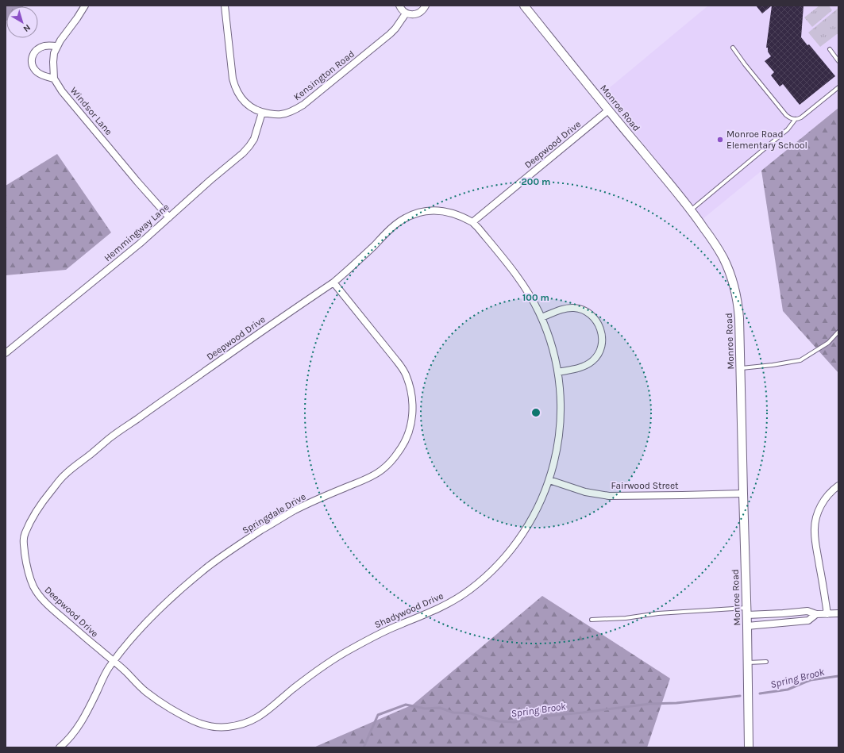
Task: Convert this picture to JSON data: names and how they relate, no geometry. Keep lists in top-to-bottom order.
{
  "streets": {
    "street": [
      "Kensington Road",
      "Monroe Road",
      "Windsor Lane",
      "Deepwood Drive",
      "Hemmingway Lane",
      "Fairwood Street",
      "Springdale Drive",
      "Shadywood Drive"
    ]
  },
  "crossings": [
    ["Kensington Road", "Hemmingway Lane"],
    ["Monroe Road", "Deepwood Drive"],
    ["Monroe Road", "Fairwood Street"],
    ["Windsor Lane", "Hemmingway Lane"],
    ["Deepwood Drive", "Springdale Drive"],
    ["Deepwood Drive", "Shadywood Drive"],
    ["Fairwood Street", "Shadywood Drive"],
    ["Springdale Drive", "Shadywood Drive"]
  ],
  "water": ["Spring Brook"],
  "places": ["Monroe Road Elementary School"],
  "north": "bottom right",
  "rings": ["200 m", "100 m"]
}
